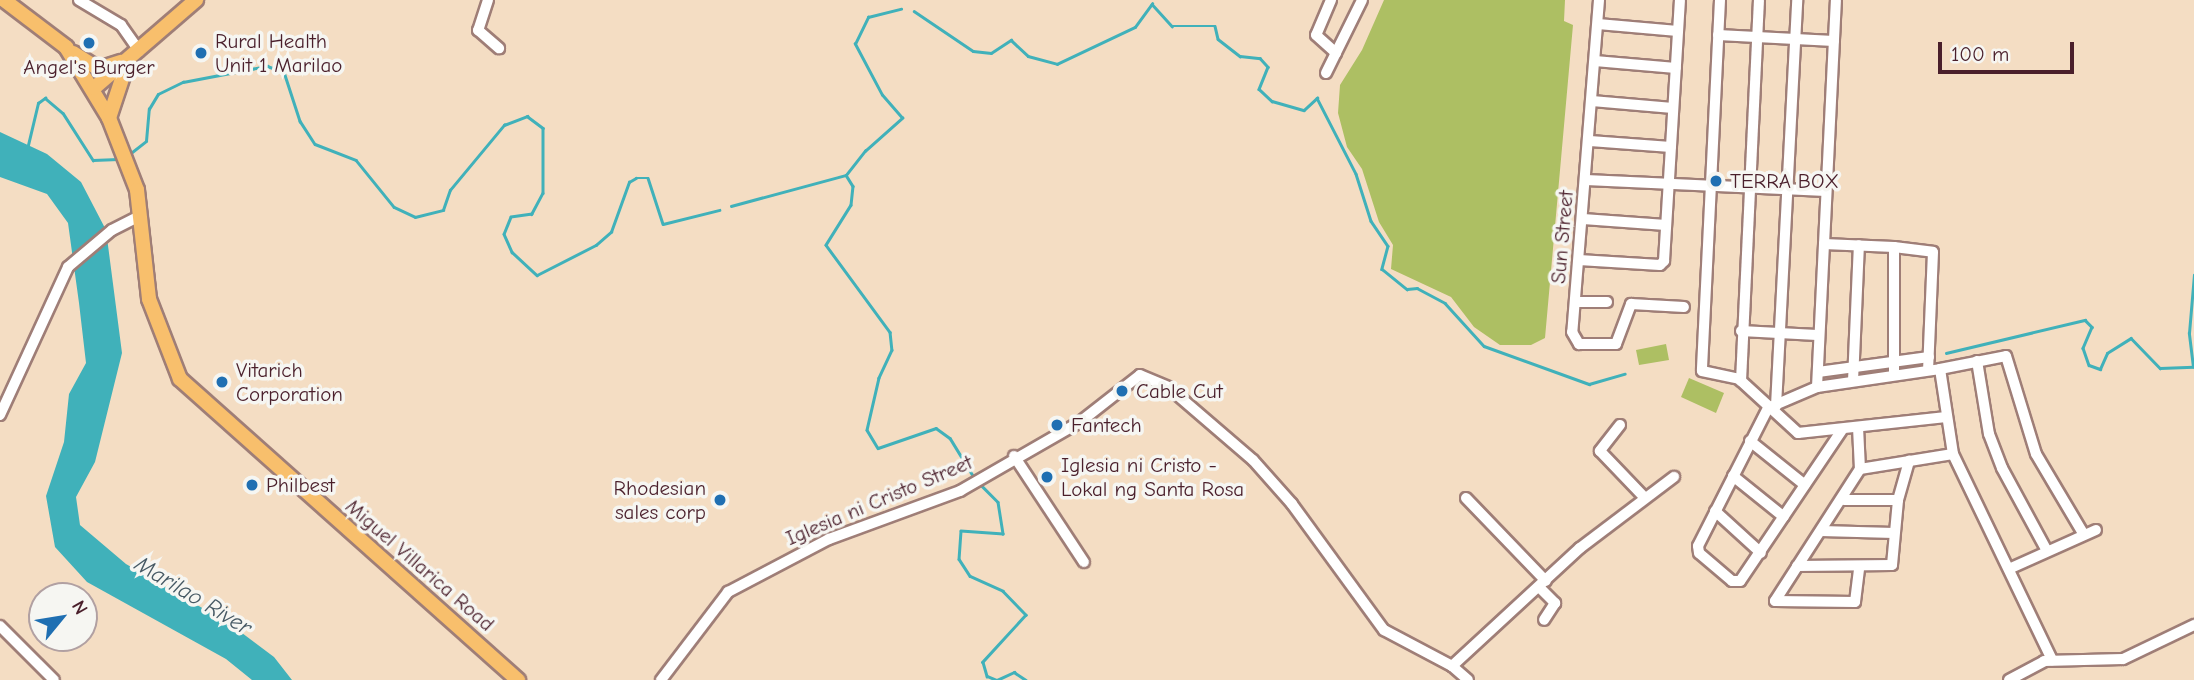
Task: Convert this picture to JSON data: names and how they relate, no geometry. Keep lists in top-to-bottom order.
{
  "streets": {
    "main road": ["Miguel Villarica Road"],
    "street": ["Sun Street", "Iglesia ni Cristo Street"]
  },
  "water": ["Marilao River"],
  "places": [
    "Angel's Burger",
    "Rural Health Unit 1 Marilao",
    "TERRA BOX",
    "Vitarich Corporation",
    "Cable Cut",
    "Fantech",
    "Iglesia ni Cristo - Lokal ng Santa Rosa",
    "Philbest",
    "Rhodesian sales corp"
  ],
  "scale_bar": "100 m",
  "north": "top right"
}
